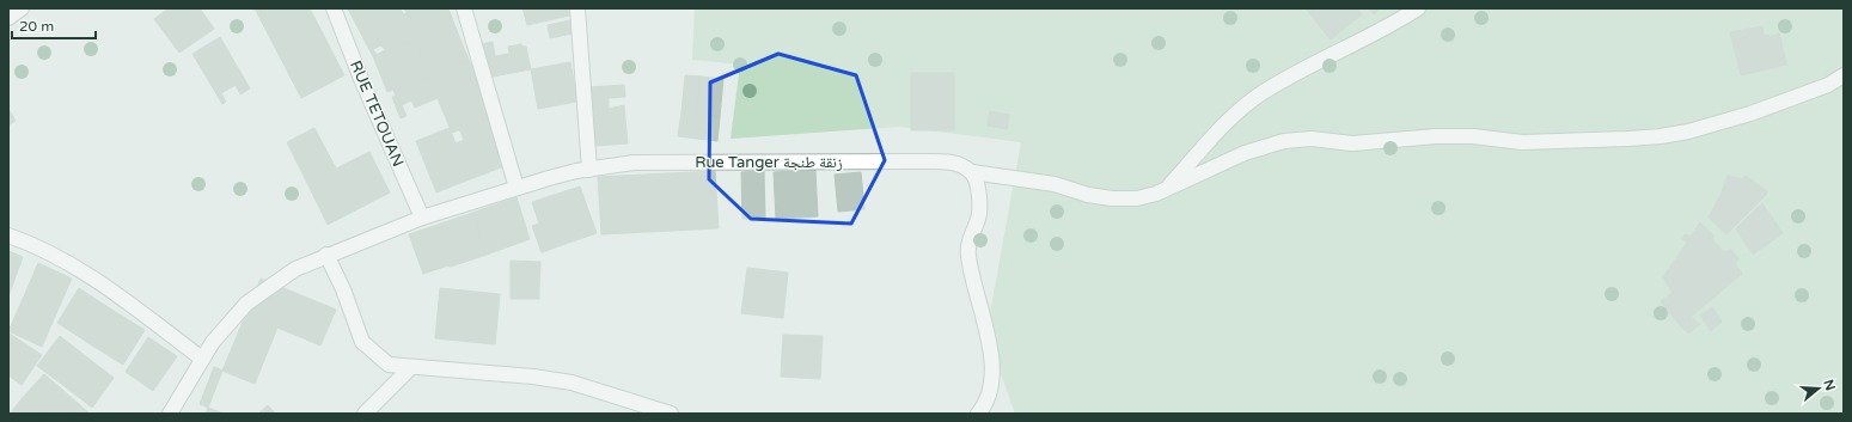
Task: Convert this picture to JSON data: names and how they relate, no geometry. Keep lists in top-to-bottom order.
{
  "streets": {
    "street": ["RUE TETOUAN", "Rue Tanger زنقة طنجة"]
  },
  "crossings": [
    ["RUE TETOUAN", "Rue Tanger زنقة طنجة"]
  ],
  "scale_bar": "20 m",
  "north": "right"
}
